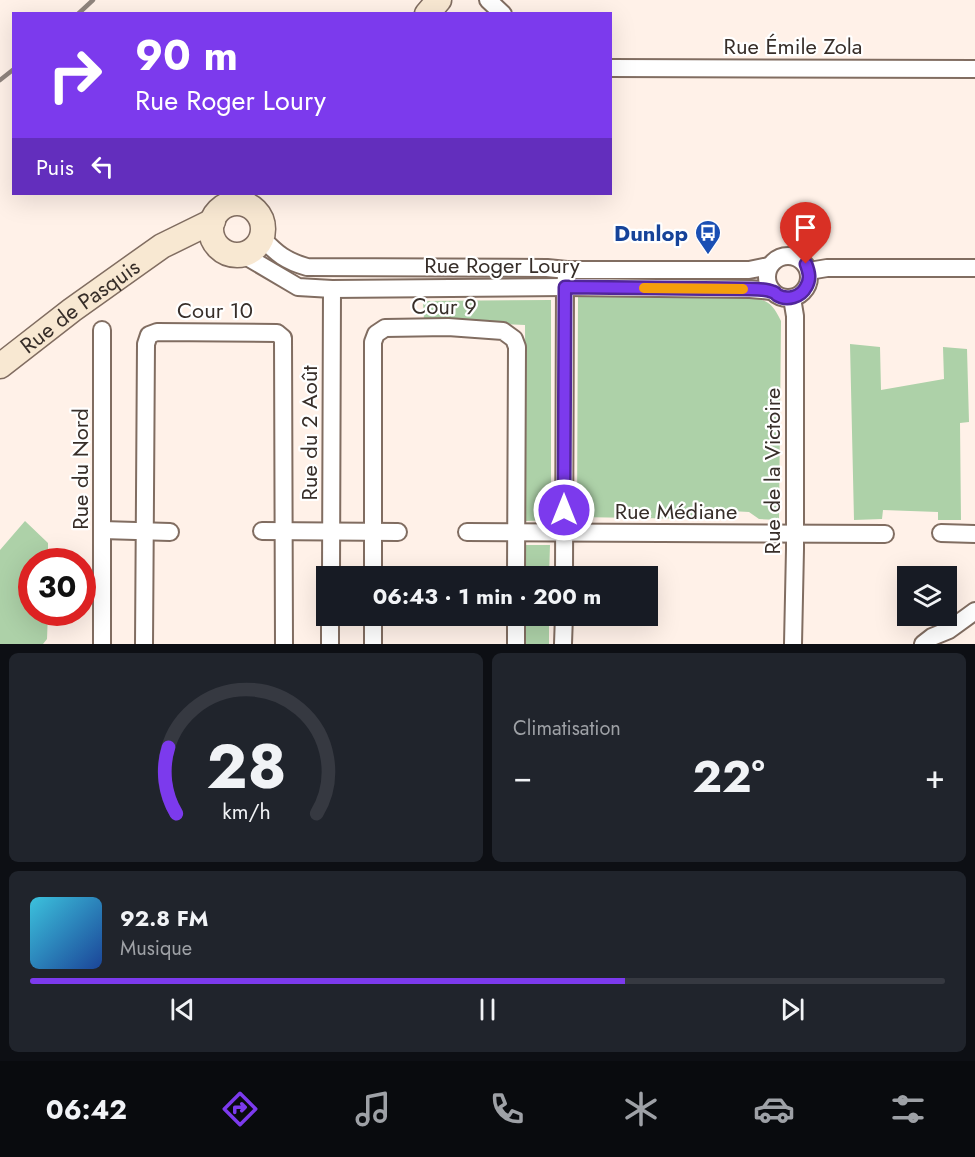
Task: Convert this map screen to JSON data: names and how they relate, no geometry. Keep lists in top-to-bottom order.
{
  "streets": {
    "main road": ["Rue de Pasquis"],
    "street": [
      "Rue Émile Zola",
      "Rue Roger Loury",
      "Cour 9",
      "Cour 10",
      "Rue du 2 Août",
      "Rue du Nord",
      "Rue de la Victoire",
      "Rue Médiane"
    ]
  },
  "crossings": [
    ["Rue Roger Loury", "Rue de Pasquis"],
    ["Rue Roger Loury", "Rue du 2 Août"],
    ["Rue Roger Loury", "Rue de la Victoire"],
    ["Cour 9", "Rue Médiane"],
    ["Rue de la Victoire", "Rue Médiane"]
  ],
  "places": {
    "bus stop": ["Dunlop"]
  },
  "page": {
    "turn": ["90 m", "Rue Roger Loury"],
    "then": "Puis",
    "limit": "30",
    "trip": "06:43 · 1 min · 200 m",
    "tile": "Climatisation",
    "heat": ["−", "22°", "+"],
    "song": ["92.8 FM", "Musique"],
    "tabs": "06:42",
    "gauge": ["28", "km/h"]
  }
}
